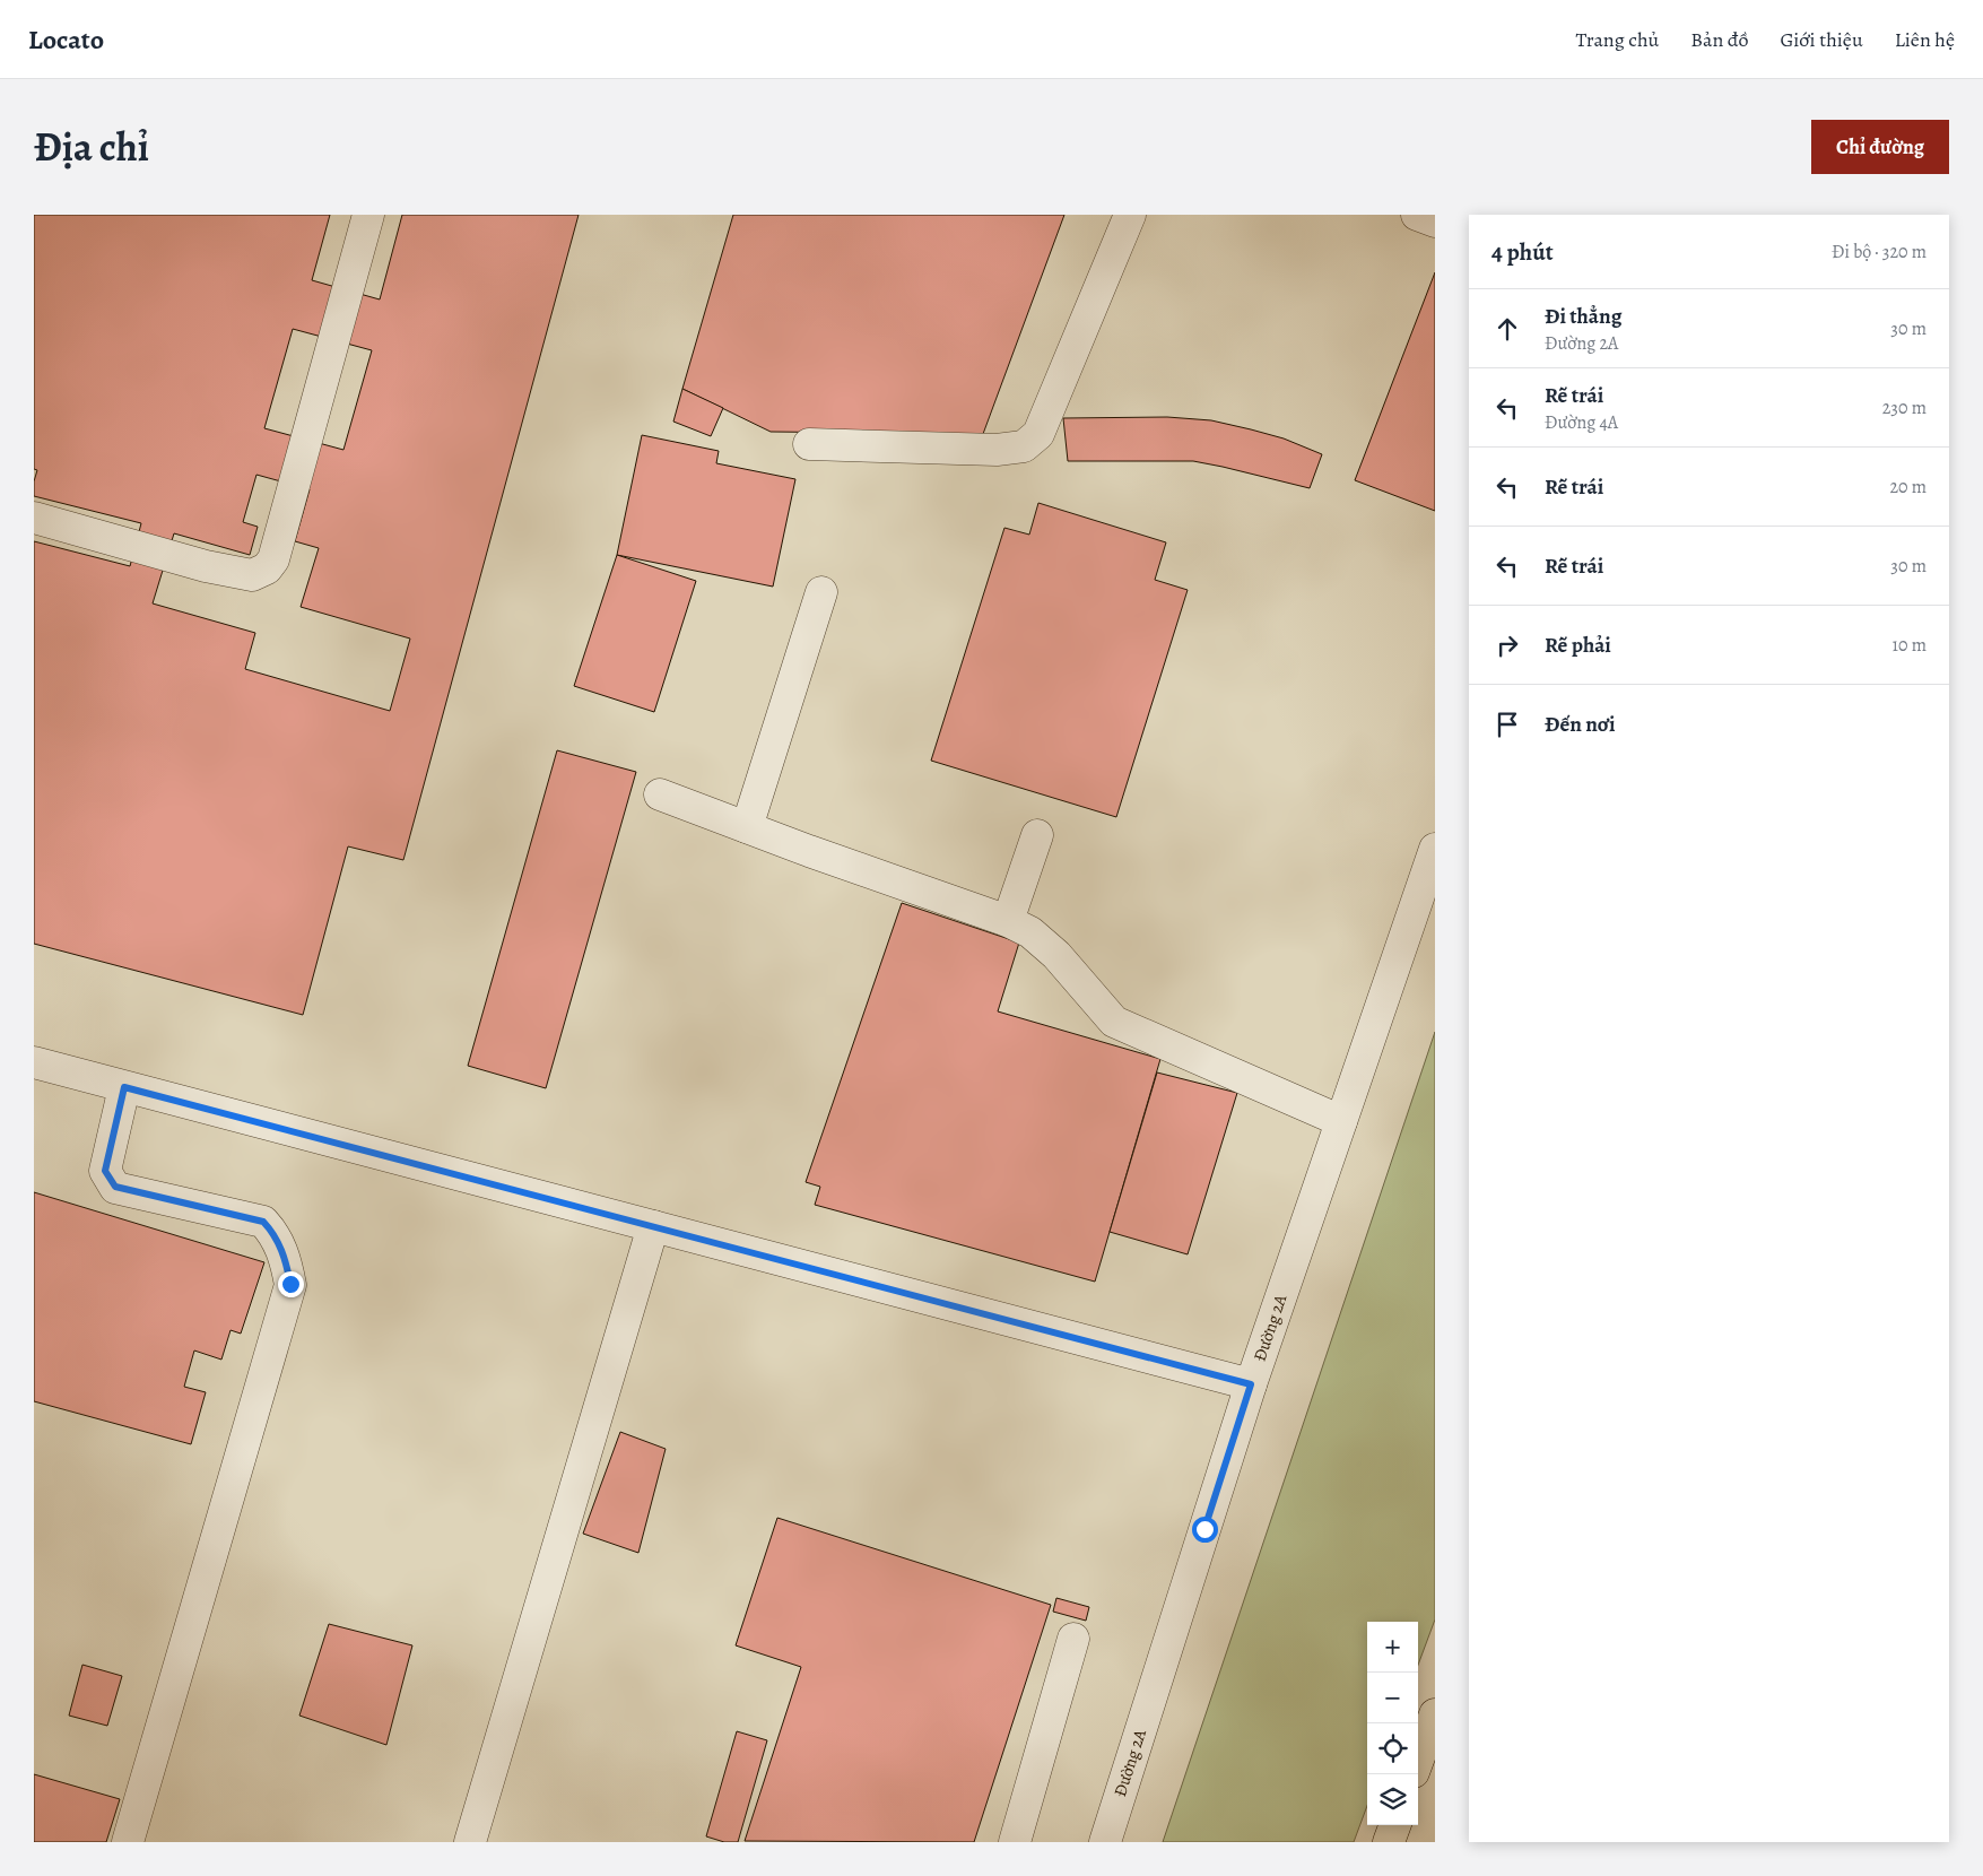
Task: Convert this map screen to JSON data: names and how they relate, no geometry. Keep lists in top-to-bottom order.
{
  "streets": {
    "street": ["Đường 2A"]
  },
  "page": {
    "header": "Locato",
    "nav": [
      "Trang chủ",
      "Bản đồ",
      "Giới thiệu",
      "Liên hệ"
    ],
    "title": "Địa chỉ",
    "buttons": "Chỉ đường",
    "heading": ["4 phút", "Đi bộ · 320 m"],
    "list": [
      ["Đi thẳng", "Đường 2A", "30 m"],
      ["Rẽ trái", "Đường 4A", "230 m"],
      ["Rẽ trái", "20 m"],
      ["Rẽ trái", "30 m"],
      ["Rẽ phải", "10 m"],
      "Đến nơi"
    ],
    "map_buttons": ["+", "−"]
  }
}
